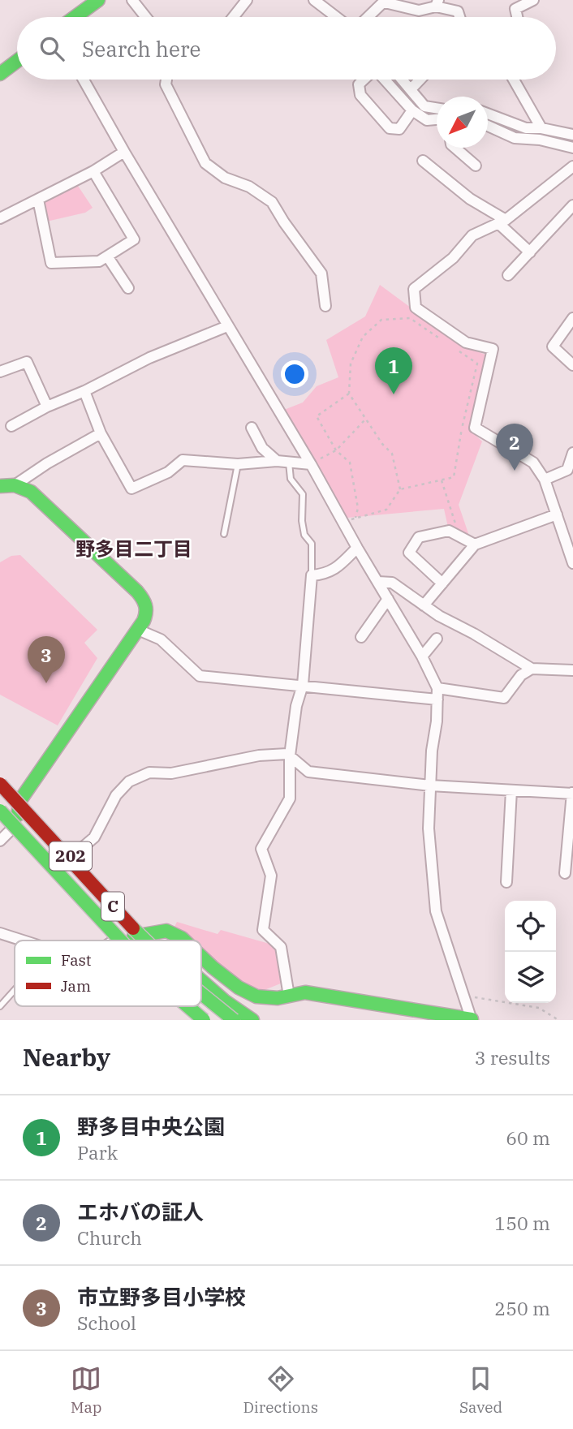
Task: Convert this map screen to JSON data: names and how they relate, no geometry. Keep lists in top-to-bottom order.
{
  "streets": {
    "main road": ["202", "C"]
  },
  "crossings": [
    ["202", "C"]
  ],
  "districts": ["野多目二丁目"],
  "legend": ["Fast", "Jam"],
  "north": "bottom left",
  "page": {
    "search": "Search here",
    "pins": ["1", "2", "3"],
    "heading": ["Nearby", "3 results"],
    "list": [
      {
        "mark": "1",
        "name": "野多目中央公園",
        "note": "Park",
        "value": "60 m"
      },
      {
        "mark": "2",
        "name": "エホバの証人",
        "note": "Church",
        "value": "150 m"
      },
      {
        "mark": "3",
        "name": "市立野多目小学校",
        "note": "School",
        "value": "250 m"
      }
    ],
    "nav": ["Map", "Directions", "Saved"]
  }
}
